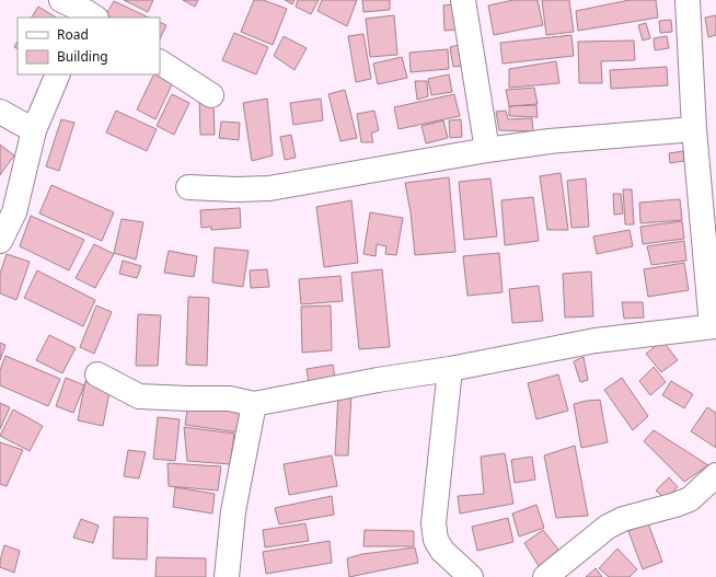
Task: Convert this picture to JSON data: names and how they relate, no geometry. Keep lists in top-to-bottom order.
{
  "legend": ["Road", "Building"]
}
